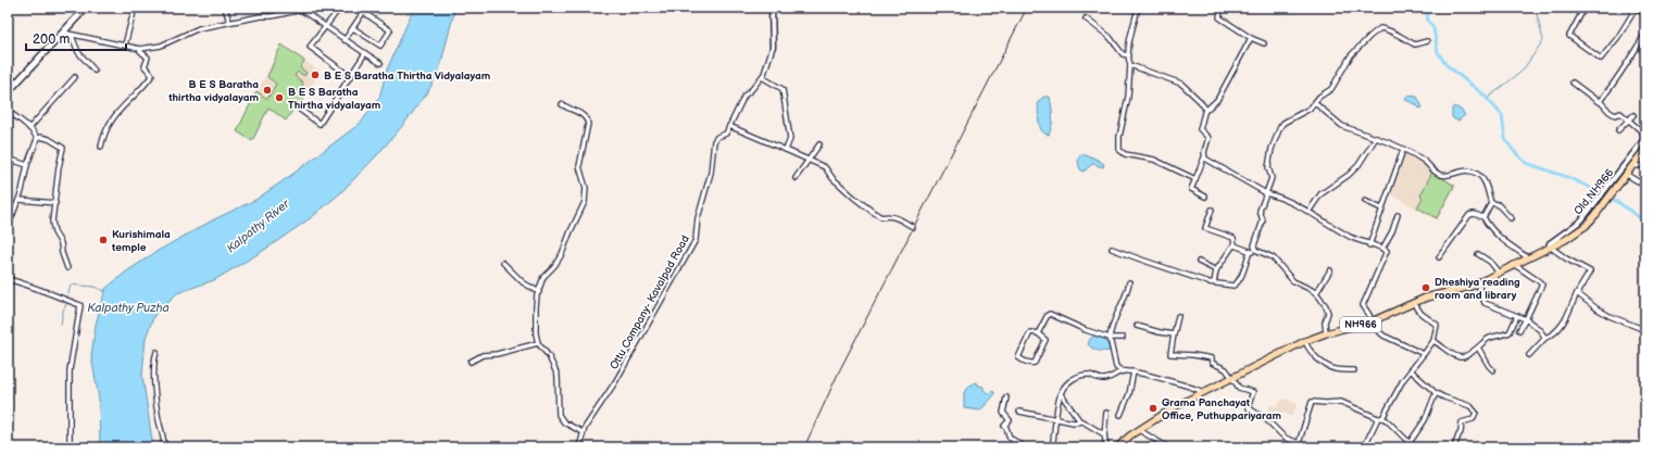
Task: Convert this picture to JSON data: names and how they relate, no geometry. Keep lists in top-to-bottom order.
{
  "streets": {
    "highway": ["NH966"],
    "street": ["Old NH966", "Ottu Company- Kavalpad Road"]
  },
  "crossings": [
    ["Old NH966", "NH966"]
  ],
  "water": ["Kalpathy River", "Kalpathy Puzha"],
  "places": [
    "B E S Baratha Thirtha Vidyalayam",
    "B E S Baratha thirtha vidyalayam",
    "B E S Baratha Thirtha vidyalayam",
    "Kurishimala temple",
    "Dheshiya reading room and library",
    "Grama Panchayat Office, Puthuppariyaram"
  ],
  "scale_bar": "200 m"
}
